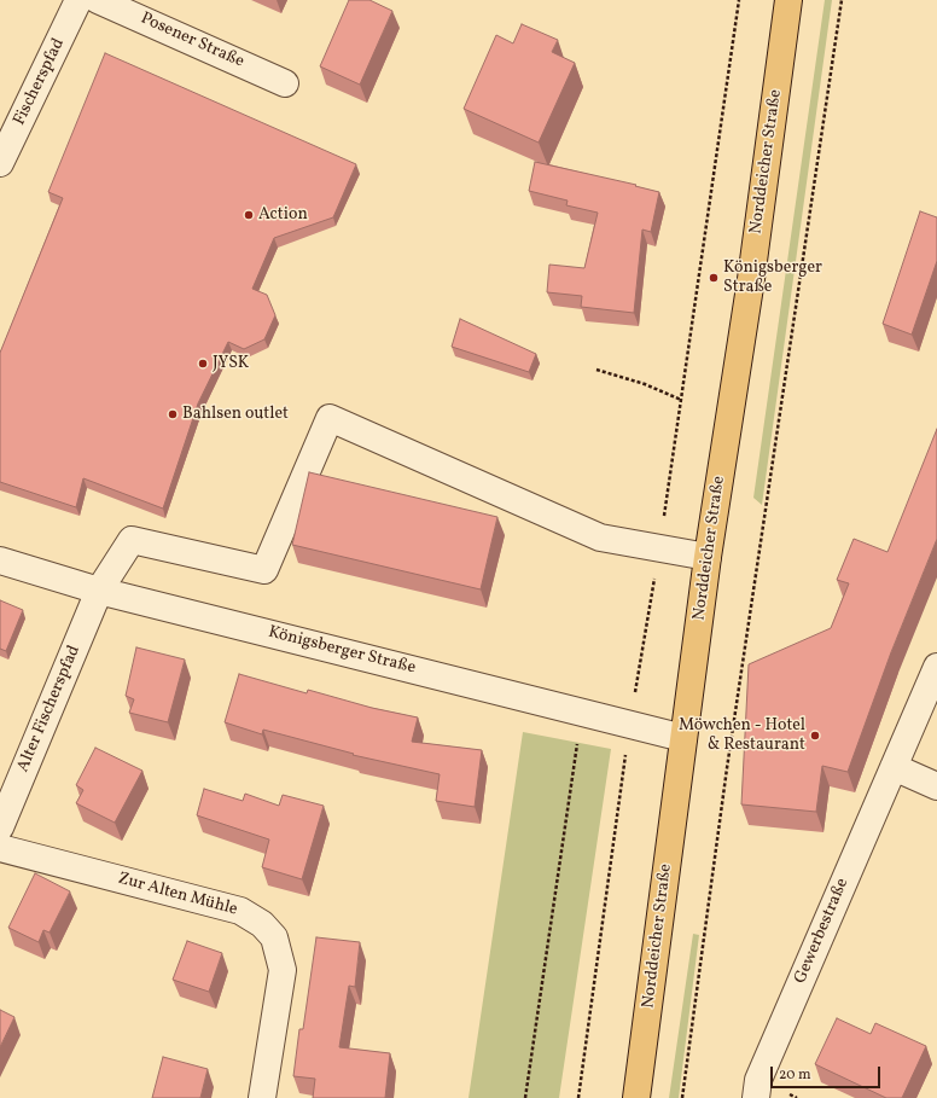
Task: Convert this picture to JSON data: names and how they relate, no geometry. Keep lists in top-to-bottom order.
{
  "streets": {
    "main road": ["Norddeicher Straße"],
    "street": [
      "Posener Straße",
      "Fischerspfad",
      "Königsberger Straße",
      "Alter Fischerspfad",
      "Zur Alten Mühle",
      "Gewerbestraße"
    ]
  },
  "crossings": [
    ["Norddeicher Straße", "Königsberger Straße"],
    ["Norddeicher Straße", "Alter Fischerspfad"],
    ["Königsberger Straße", "Alter Fischerspfad"]
  ],
  "places": [
    "Action",
    "Königsberger Straße",
    "JYSK",
    "Bahlsen outlet",
    "Möwchen - Hotel & Restaurant"
  ],
  "scale_bar": "20 m"
}
